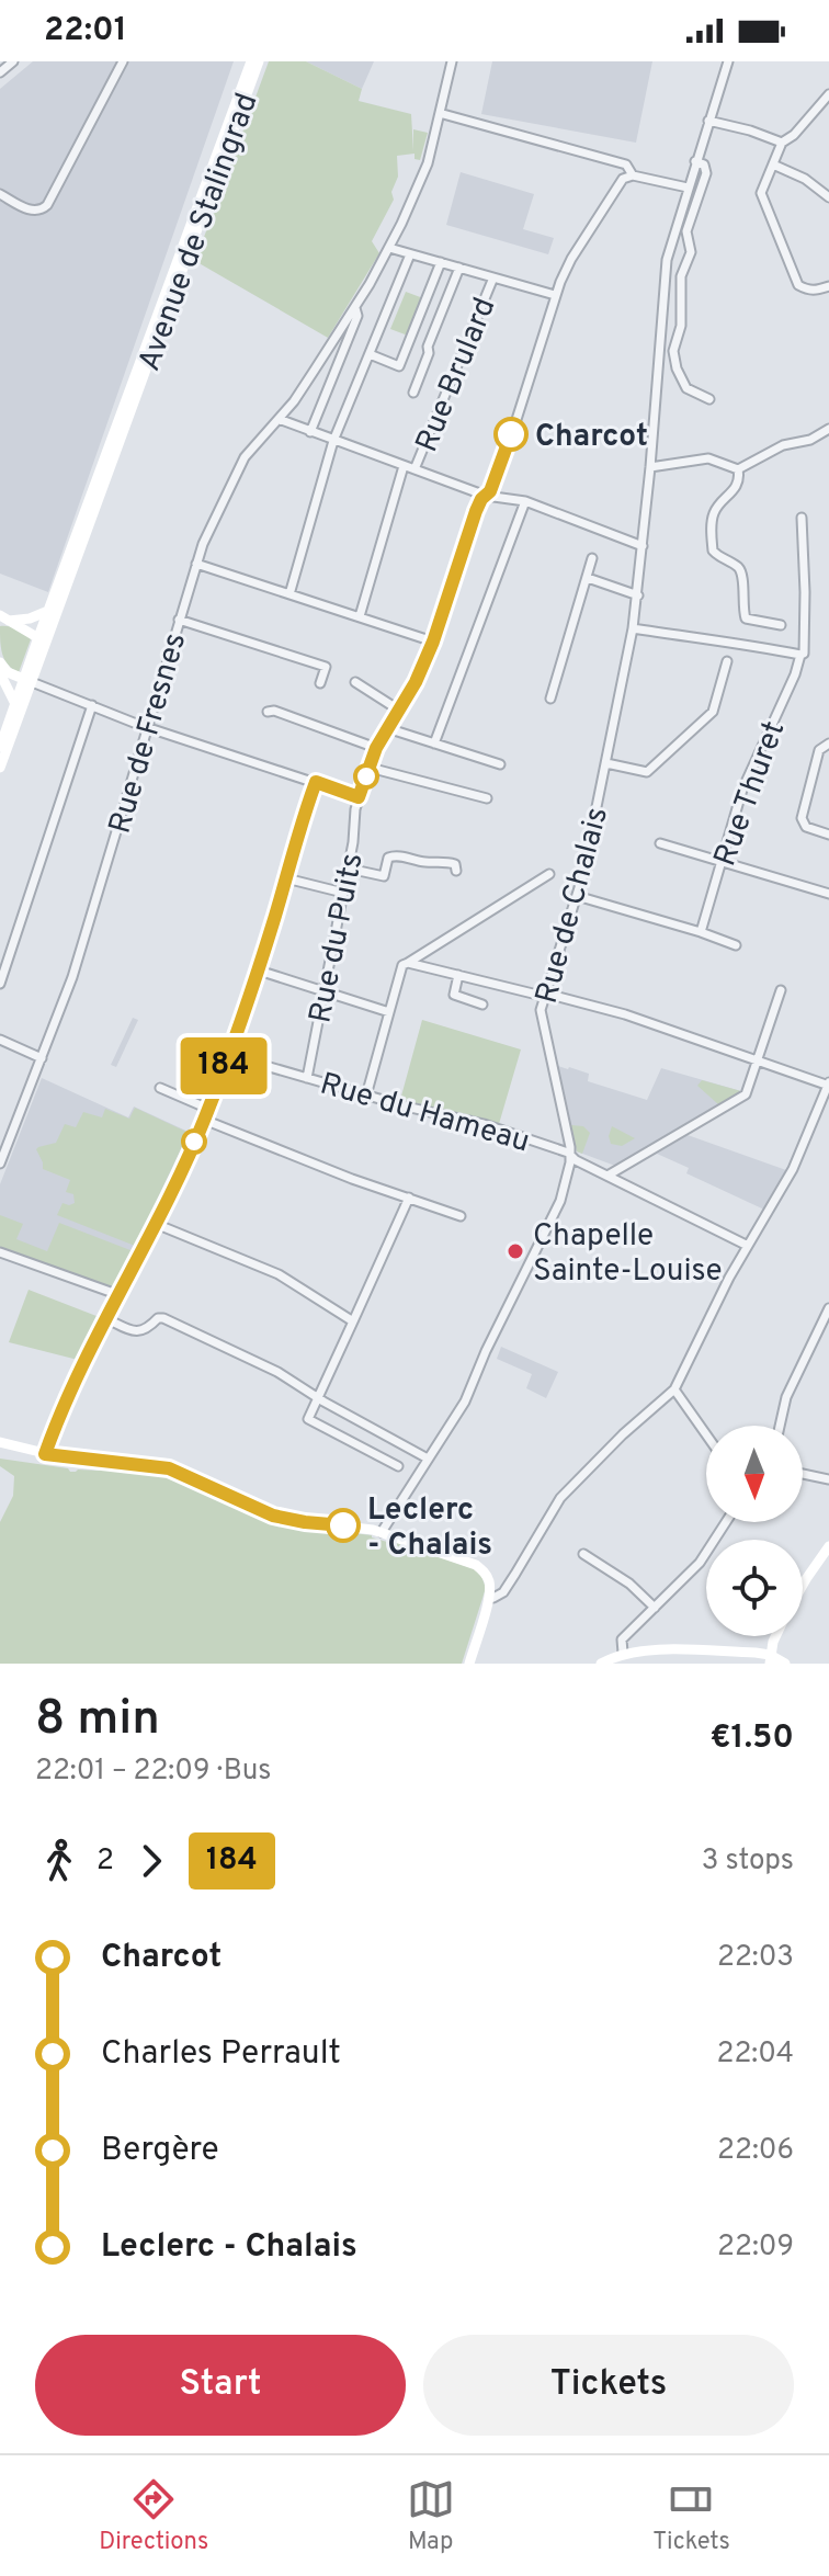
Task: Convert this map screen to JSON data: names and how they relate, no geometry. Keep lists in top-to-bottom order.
{
  "streets": {
    "main road": ["Avenue de Stalingrad"],
    "street": [
      "Rue Brulard",
      "Rue de Fresnes",
      "Rue Thuret",
      "Rue de Chalais",
      "Rue du Puits",
      "Rue du Hameau"
    ]
  },
  "crossings": [
    ["Rue de Chalais", "Rue du Hameau"],
    ["Rue du Puits", "Rue du Hameau"]
  ],
  "places": ["Charcot", "Chapelle Sainte-Louise", "Leclerc - Chalais"],
  "lines": ["bus line 184"],
  "north": "bottom",
  "page": {
    "status": "22:01",
    "on_map": "184",
    "heading": ["8 min", "22:01 – 22:09 · Bus", "€1.50"],
    "legs": ["2", "184", "3 stops"],
    "list": [
      {
        "name": "Charcot",
        "value": "22:03"
      },
      {
        "name": "Charles Perrault",
        "value": "22:04"
      },
      {
        "name": "Bergère",
        "value": "22:06"
      },
      {
        "name": "Leclerc - Chalais",
        "value": "22:09"
      }
    ],
    "buttons": ["Start", "Tickets"],
    "tabs": ["Directions", "Map", "Tickets"]
  }
}
